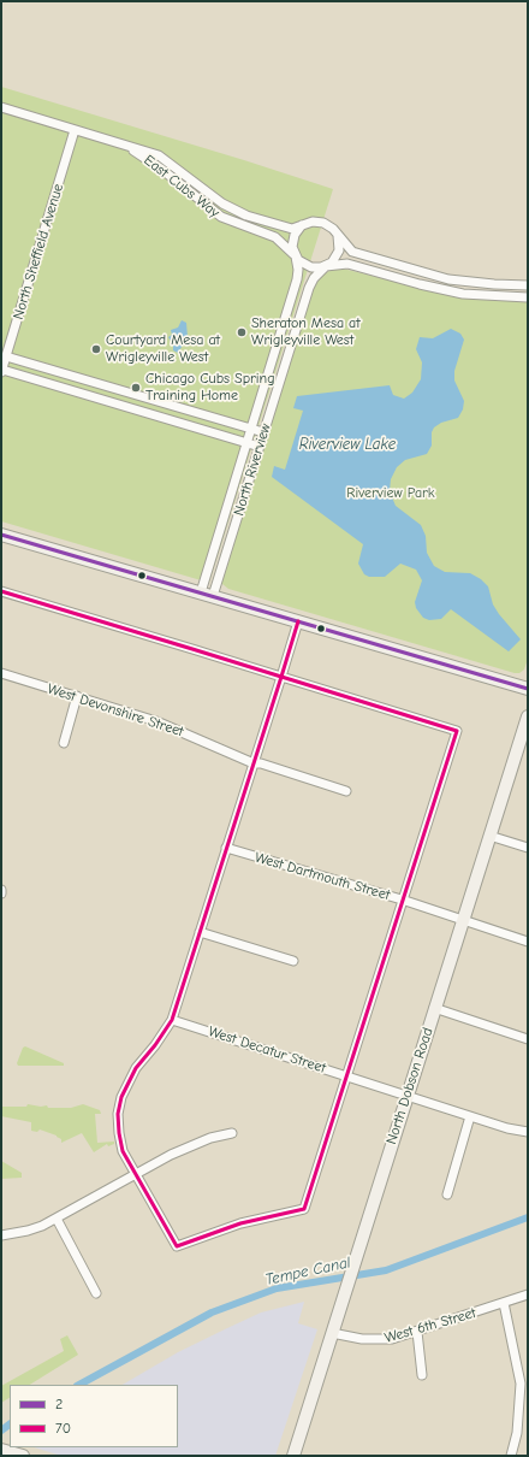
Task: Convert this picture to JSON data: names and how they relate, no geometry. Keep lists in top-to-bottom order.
{
  "streets": {
    "main road": ["North Dobson Road"],
    "street": [
      "East Cubs Way",
      "North Sheffield Avenue",
      "North Riverview",
      "West Devonshire Street",
      "West Dartmouth Street",
      "West Decatur Street",
      "West 6th Street"
    ]
  },
  "crossings": [
    ["East Cubs Way", "North Sheffield Avenue"],
    ["East Cubs Way", "North Riverview"],
    ["West Dartmouth Street", "North Dobson Road"],
    ["West Decatur Street", "North Dobson Road"],
    ["North Dobson Road", "West 6th Street"]
  ],
  "water": ["Riverview Lake", "Tempe Canal"],
  "parks": ["Riverview Park"],
  "places": ["Sheraton Mesa at Wrigleyville West", "Courtyard Mesa at Wrigleyville West", "Chicago Cubs Spring Training Home"],
  "lines": ["transit line 2", "transit line 70"],
  "legend": ["2", "70"]
}
